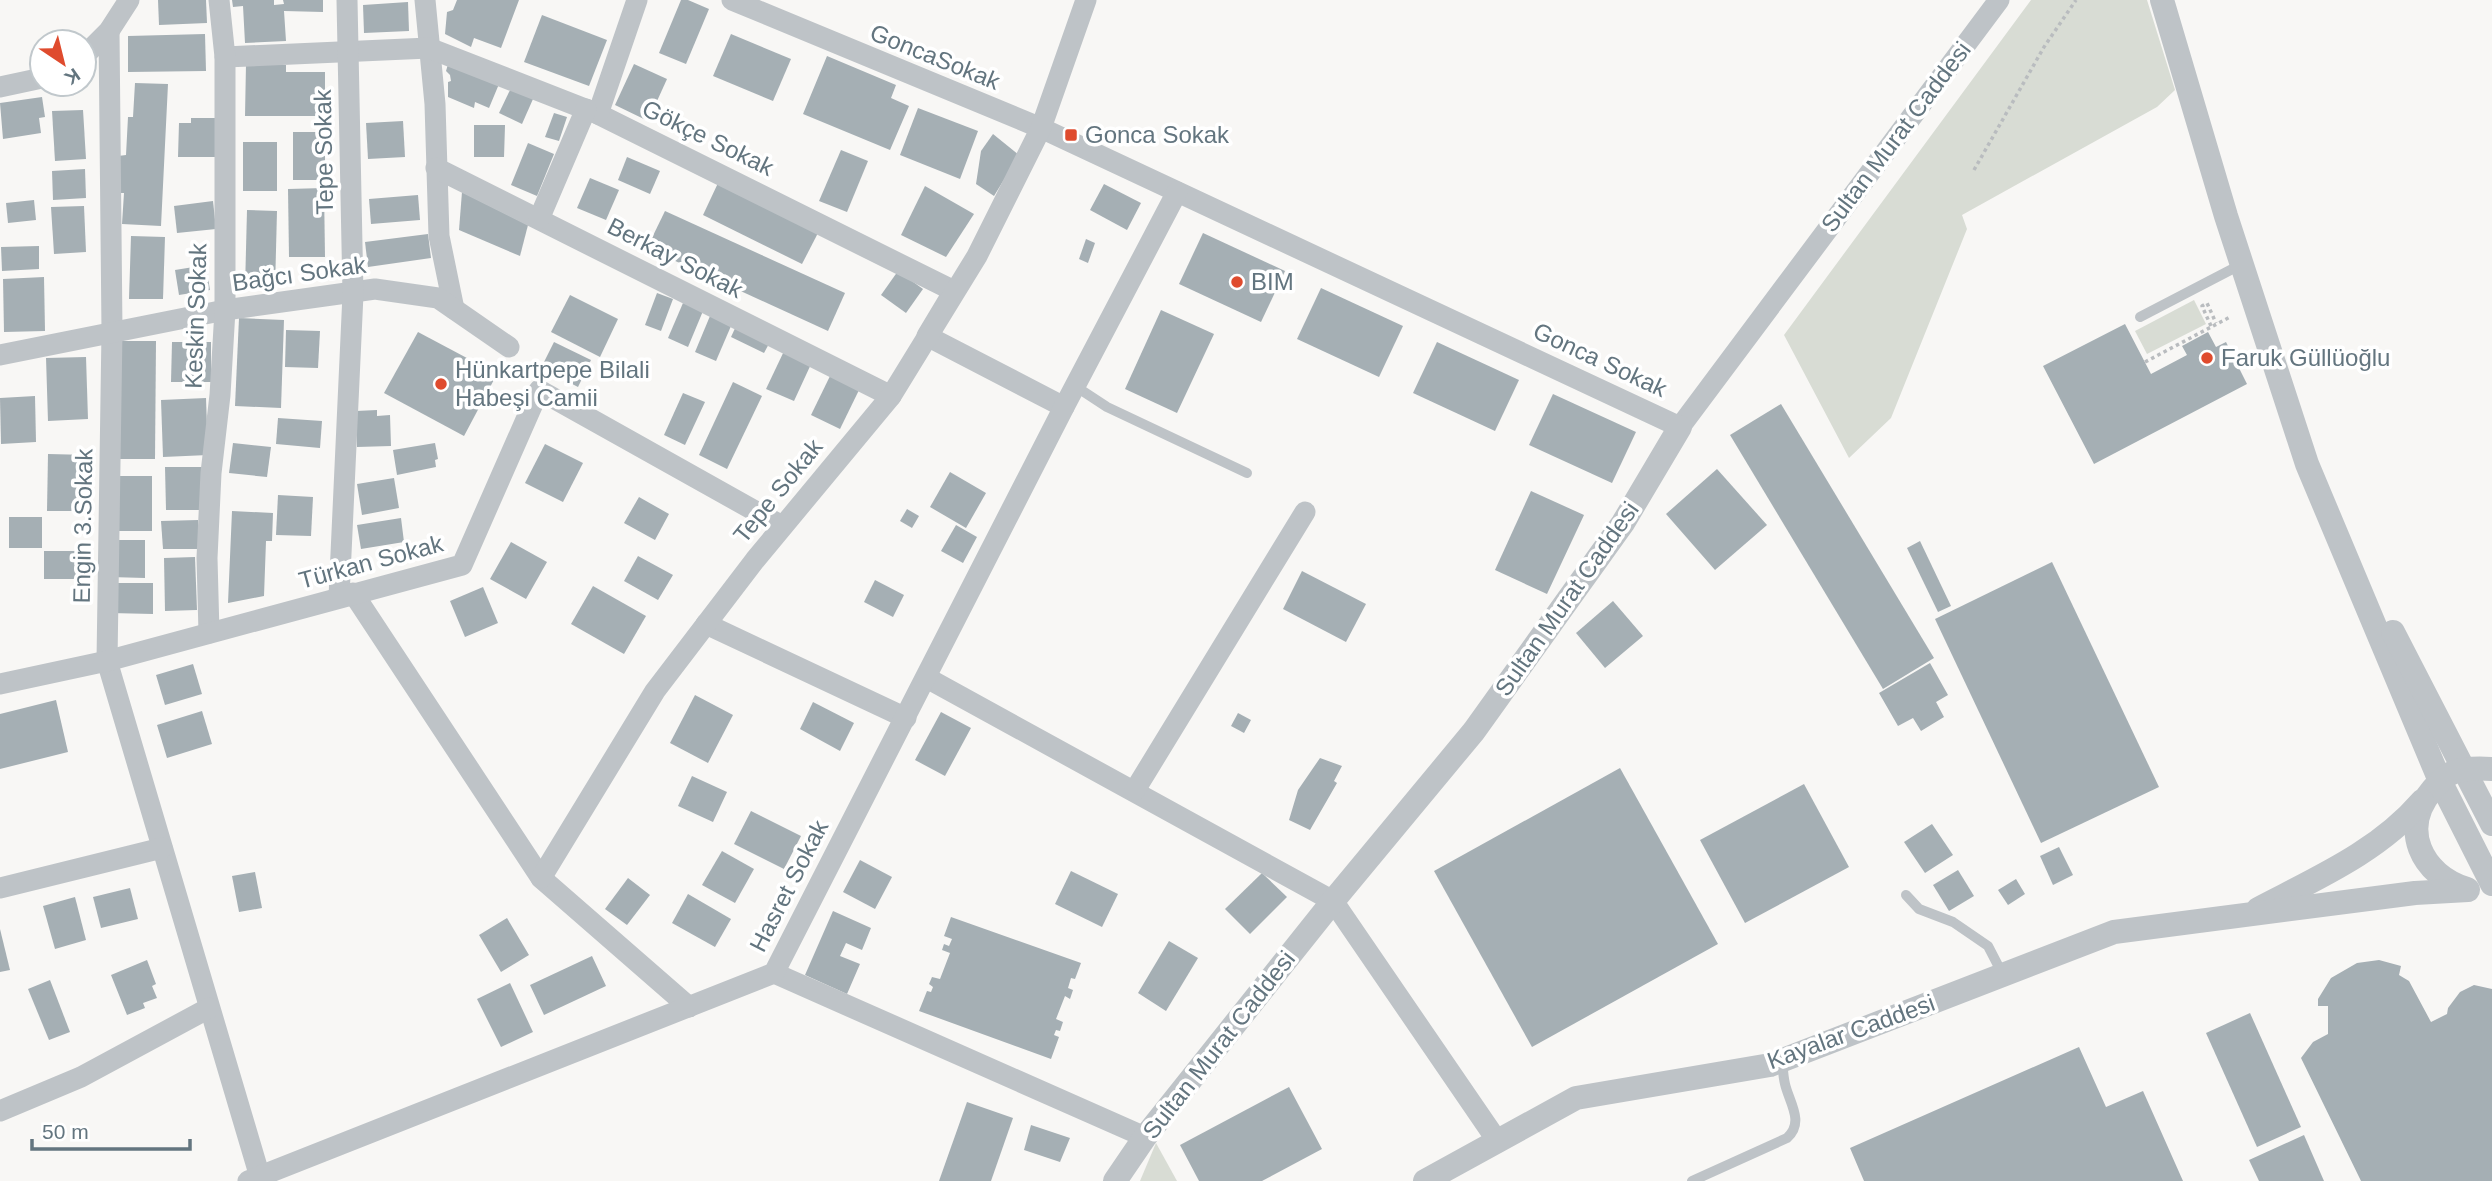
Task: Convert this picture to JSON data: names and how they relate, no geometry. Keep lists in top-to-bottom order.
{
  "streets": {
    "street": [
      "GoncaSokak",
      "Sultan Murat Caddesi",
      "Gökçe Sokak",
      "Tepe Sokak",
      "Berkay Sokak",
      "Bağcı Sokak",
      "Keskin Sokak",
      "Gonca Sokak",
      "Engin 3.Sokak",
      "Türkan Sokak",
      "Hasret Sokak",
      "Kayalar Caddesi"
    ]
  },
  "crossings": [
    ["GoncaSokak", "Tepe Sokak"],
    ["GoncaSokak", "Gonca Sokak"],
    ["Sultan Murat Caddesi", "Gonca Sokak"],
    ["Gökçe Sokak", "Tepe Sokak"],
    ["Gökçe Sokak", "Keskin Sokak"],
    ["Tepe Sokak", "Berkay Sokak"],
    ["Tepe Sokak", "Bağcı Sokak"],
    ["Tepe Sokak", "Gonca Sokak"],
    ["Tepe Sokak", "Türkan Sokak"],
    ["Bağcı Sokak", "Keskin Sokak"],
    ["Bağcı Sokak", "Engin 3.Sokak"],
    ["Keskin Sokak", "Türkan Sokak"],
    ["Gonca Sokak", "Hasret Sokak"],
    ["Engin 3.Sokak", "Türkan Sokak"],
    ["Engin 3.Sokak", "Hasret Sokak"]
  ],
  "places": {
    "transit": ["Gonca Sokak"],
    "other": ["BIM", "Faruk Güllüoğlu", "Hünkartpepe Bilali Habeşi Camii"]
  },
  "scale_bar": "50 m",
  "north": "bottom right"
}
